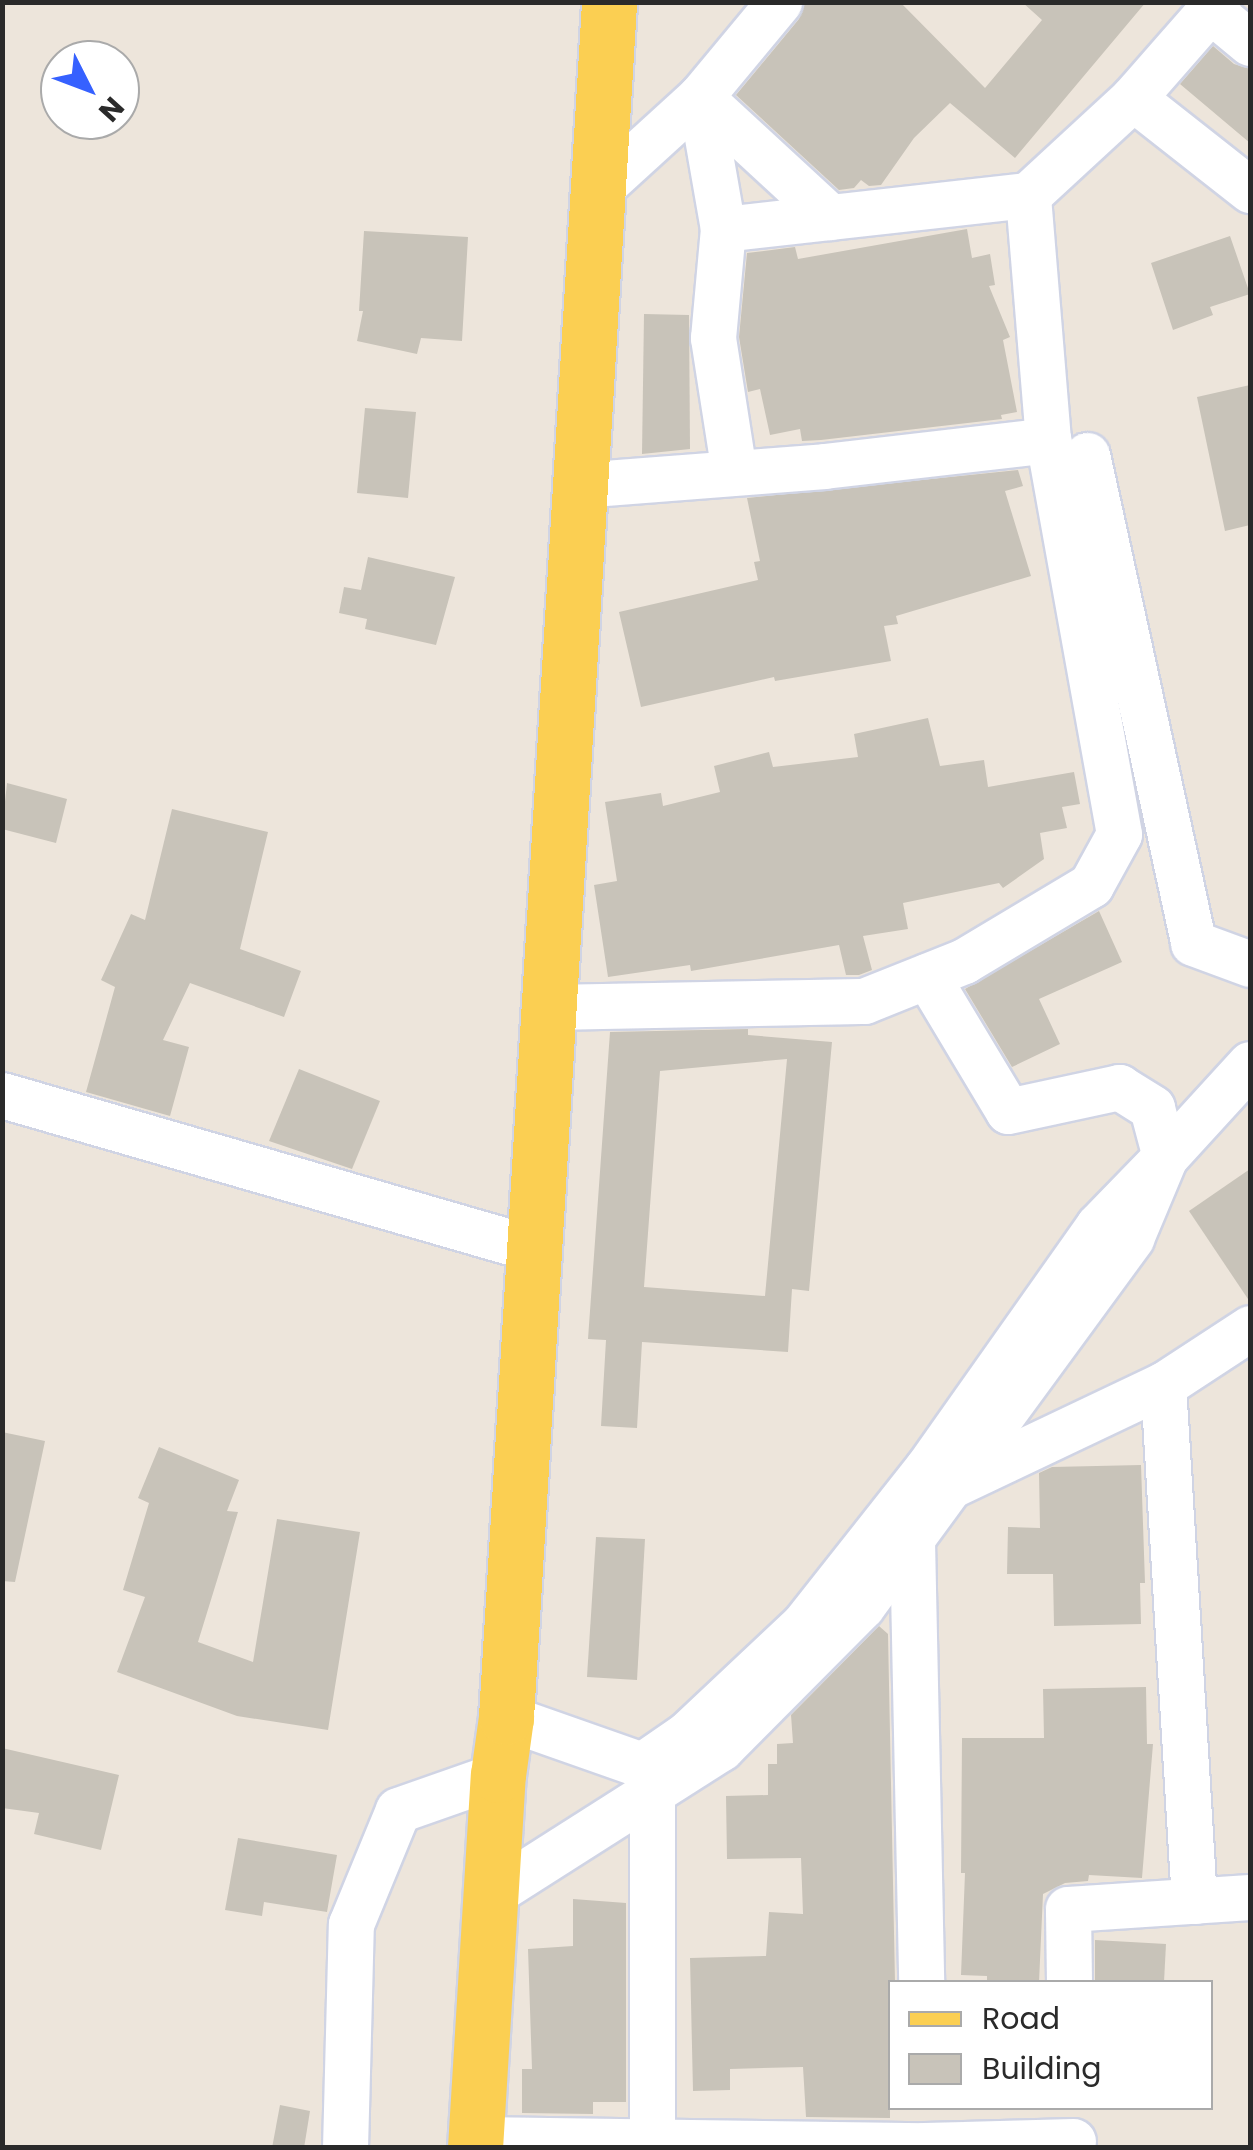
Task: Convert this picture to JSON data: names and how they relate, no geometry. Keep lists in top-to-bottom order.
{
  "legend": ["Road", "Building"],
  "north": "bottom right"
}
